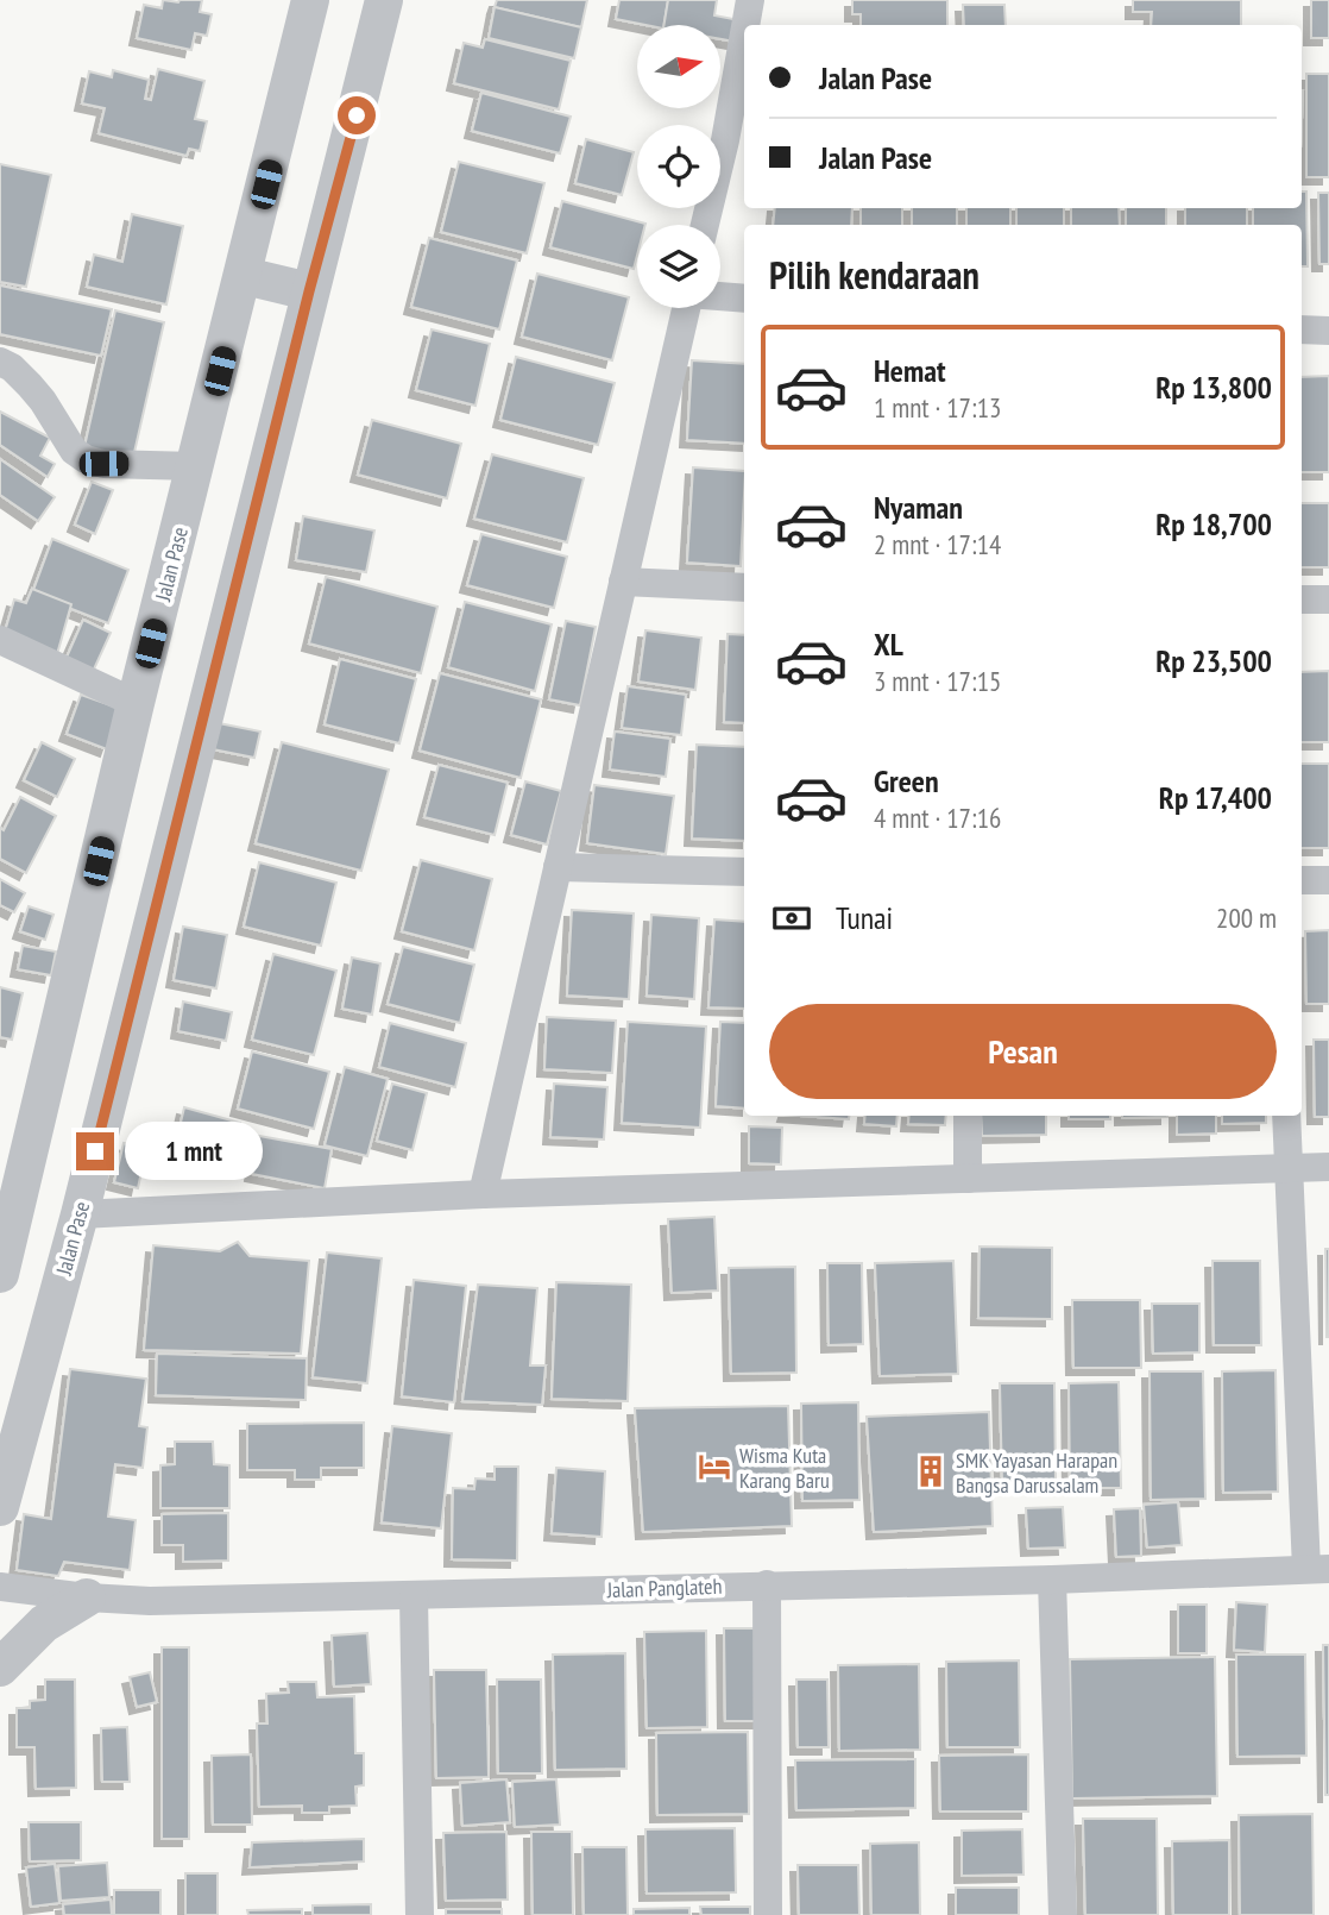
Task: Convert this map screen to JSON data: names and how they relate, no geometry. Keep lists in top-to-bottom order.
{
  "streets": {
    "street": ["Jalan Pase", "Jalan Panglateh"]
  },
  "places": {
    "hotel": ["Wisma Kuta Karang Baru"],
    "building": ["SMK Yayasan Harapan Bangsa Darussalam"]
  },
  "north": "right",
  "page": {
    "banner": ["Jalan Pase", "Jalan Pase"],
    "heading": "Pilih kendaraan",
    "list": [
      {
        "name": "Hemat",
        "note": "1 mnt · 17:13",
        "value": "Rp 13,800"
      },
      {
        "name": "Nyaman",
        "note": "2 mnt · 17:14",
        "value": "Rp 18,700"
      },
      {
        "name": "XL",
        "note": "3 mnt · 17:15",
        "value": "Rp 23,500"
      },
      {
        "name": "Green",
        "note": "4 mnt · 17:16",
        "value": "Rp 17,400"
      }
    ],
    "pay": ["Tunai", "200 m"],
    "buttons": "Pesan",
    "bubble": "1 mnt"
  }
}
